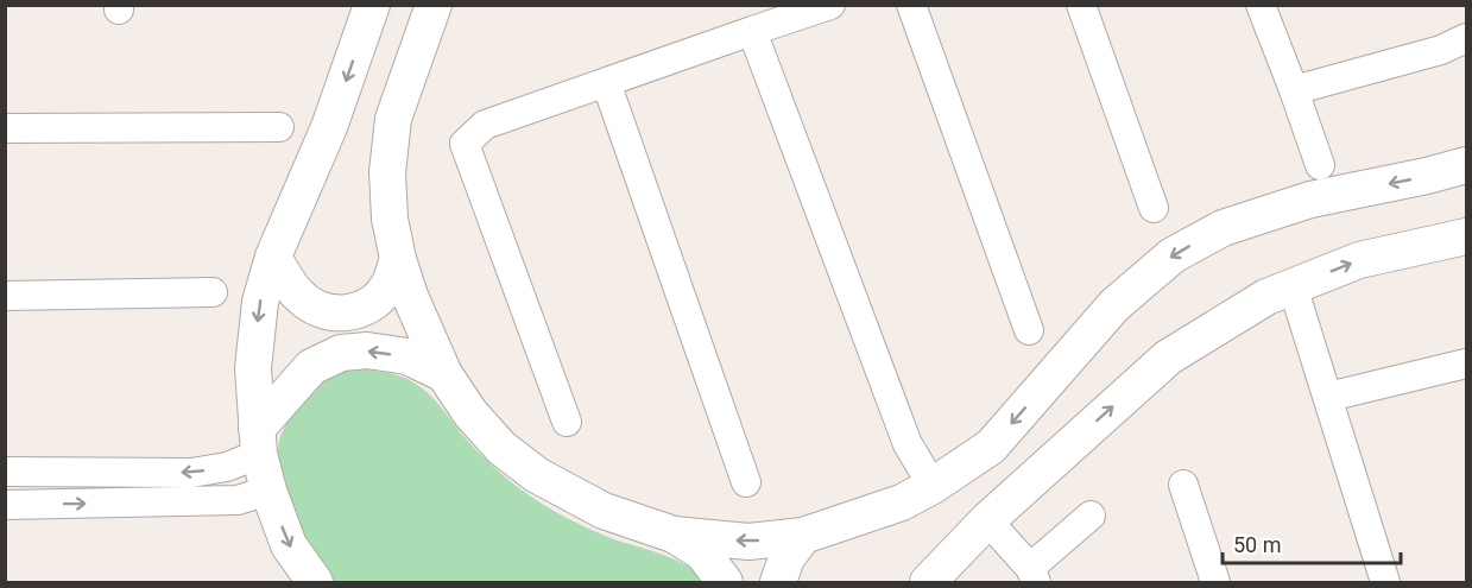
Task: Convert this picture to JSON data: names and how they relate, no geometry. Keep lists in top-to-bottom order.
{
  "scale_bar": "50 m"
}
